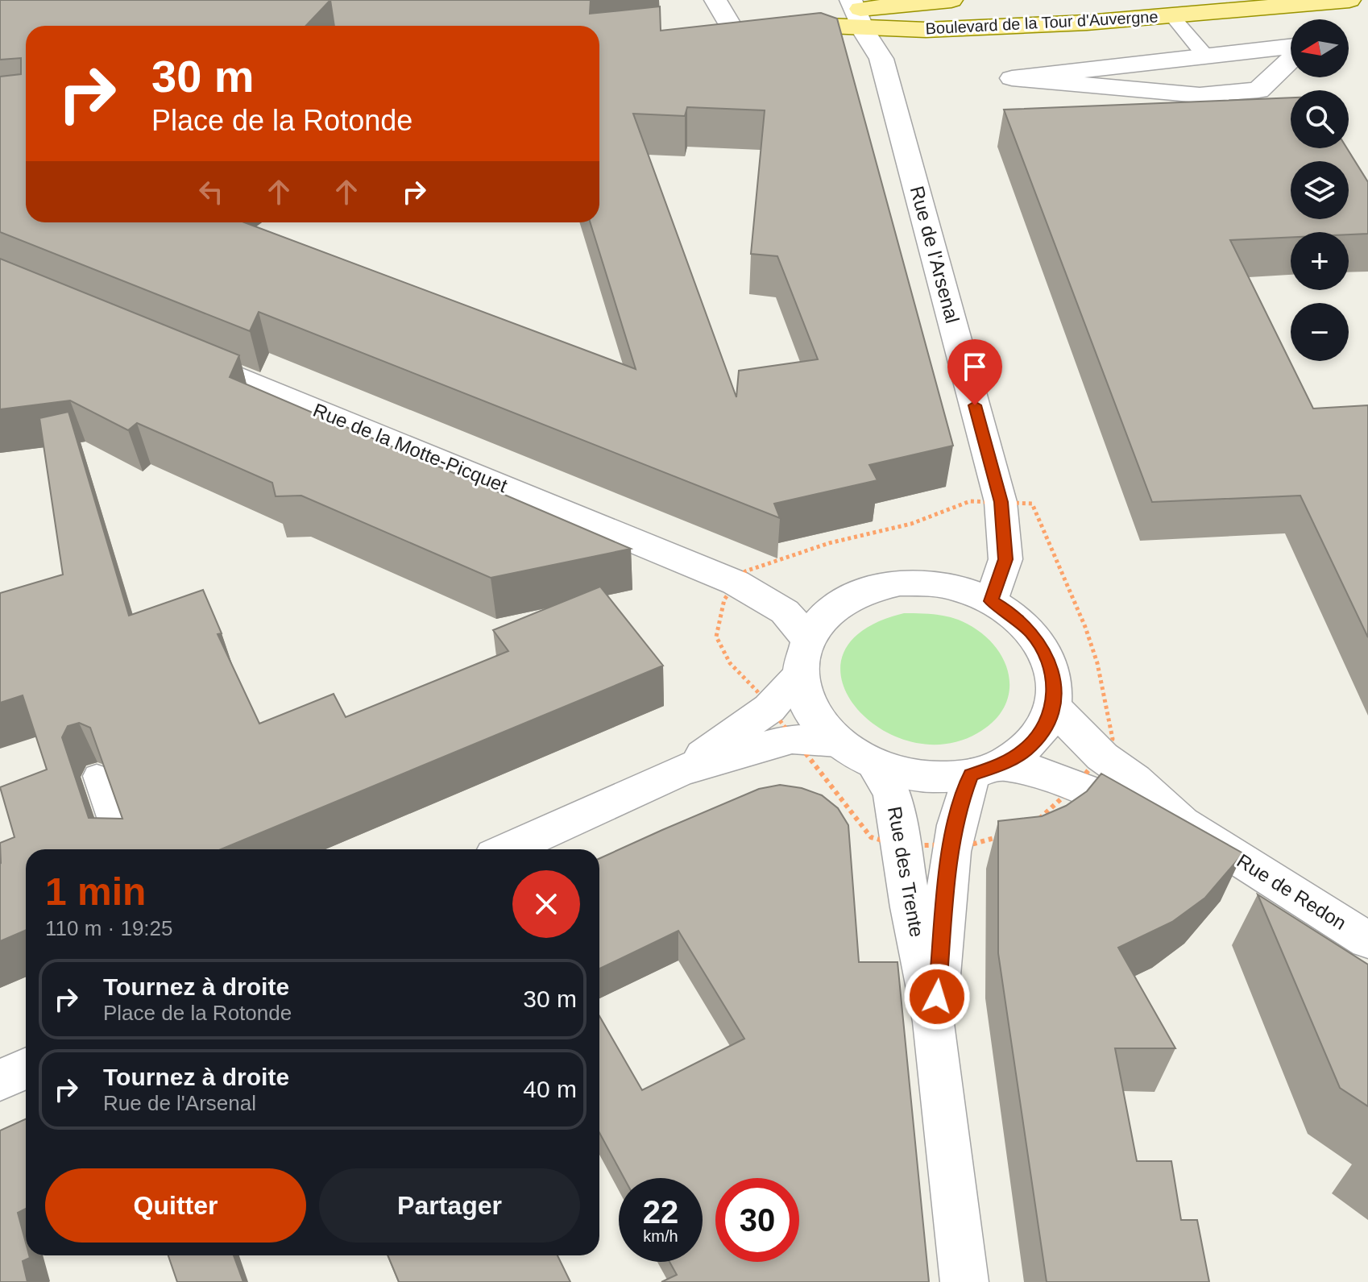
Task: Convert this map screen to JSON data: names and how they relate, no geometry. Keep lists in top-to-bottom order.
{
  "streets": {
    "main road": ["Boulevard de la Tour d'Auvergne"],
    "street": [
      "Rue de l'Arsenal",
      "Rue de la Motte-Picquet",
      "Rue des Trente",
      "Rue de Redon"
    ]
  },
  "crossings": [
    ["Boulevard de la Tour d'Auvergne", "Rue de l'Arsenal"],
    ["Rue de l'Arsenal", "Rue de la Motte-Picquet"],
    ["Rue de l'Arsenal", "Rue des Trente"],
    ["Rue de l'Arsenal", "Rue de Redon"],
    ["Rue de la Motte-Picquet", "Rue des Trente"],
    ["Rue de la Motte-Picquet", "Rue de Redon"],
    ["Rue des Trente", "Rue de Redon"]
  ],
  "north": "left",
  "page": {
    "map_buttons": ["+", "−"],
    "turn": ["30 m", "Place de la Rotonde"],
    "heading": ["1 min", "110 m · 19:25"],
    "list": [
      {
        "name": "Tournez à droite",
        "note": "Place de la Rotonde",
        "value": "30 m"
      },
      {
        "name": "Tournez à droite",
        "note": "Rue de l'Arsenal",
        "value": "40 m"
      }
    ],
    "buttons": ["Quitter", "Partager"],
    "speed": "22 km/h",
    "limit": "30"
  }
}
